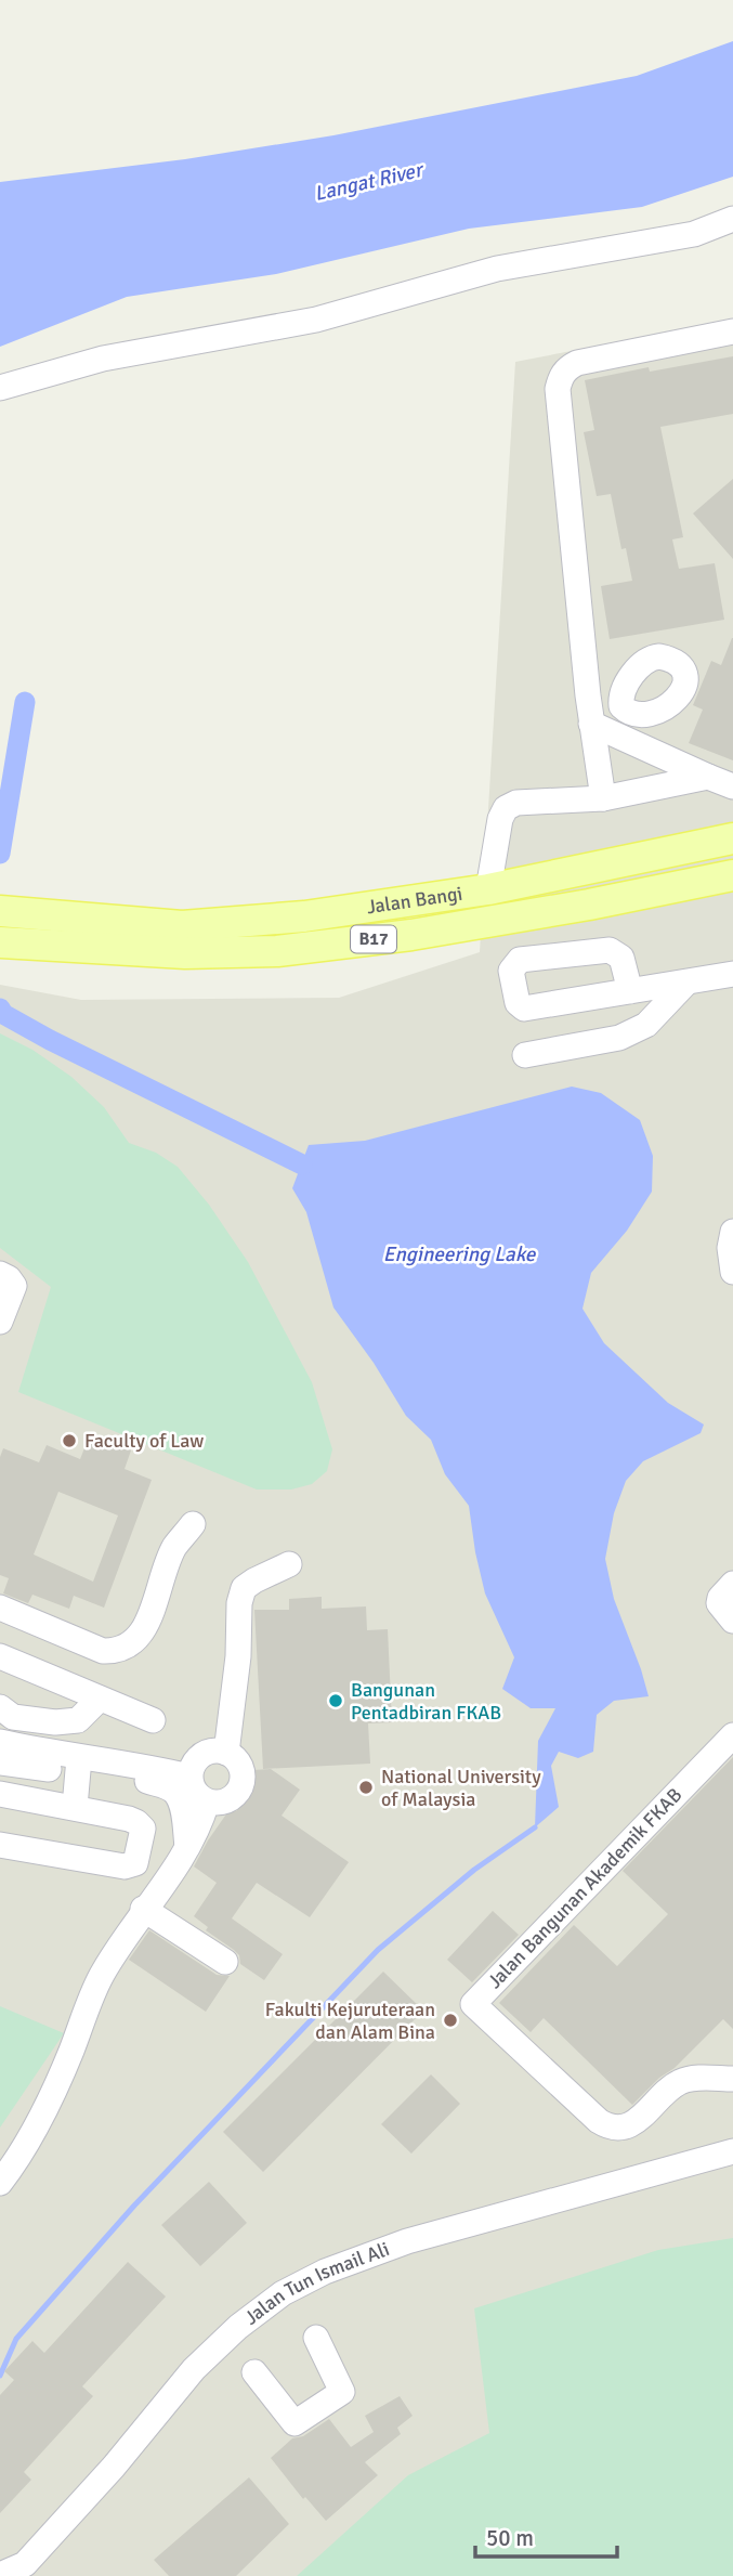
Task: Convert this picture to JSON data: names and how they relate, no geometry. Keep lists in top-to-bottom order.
{
  "streets": {
    "main road": ["Jalan Bangi", "B17"],
    "street": ["Jalan Bangunan Akademik FKAB", "Jalan Tun Ismail Ali"]
  },
  "water": ["Langat River", "Engineering Lake"],
  "places": [
    "Faculty of Law",
    "Bangunan Pentadbiran FKAB",
    "National University of Malaysia",
    "Fakulti Kejuruteraan dan Alam Bina"
  ],
  "scale_bar": "50 m"
}
